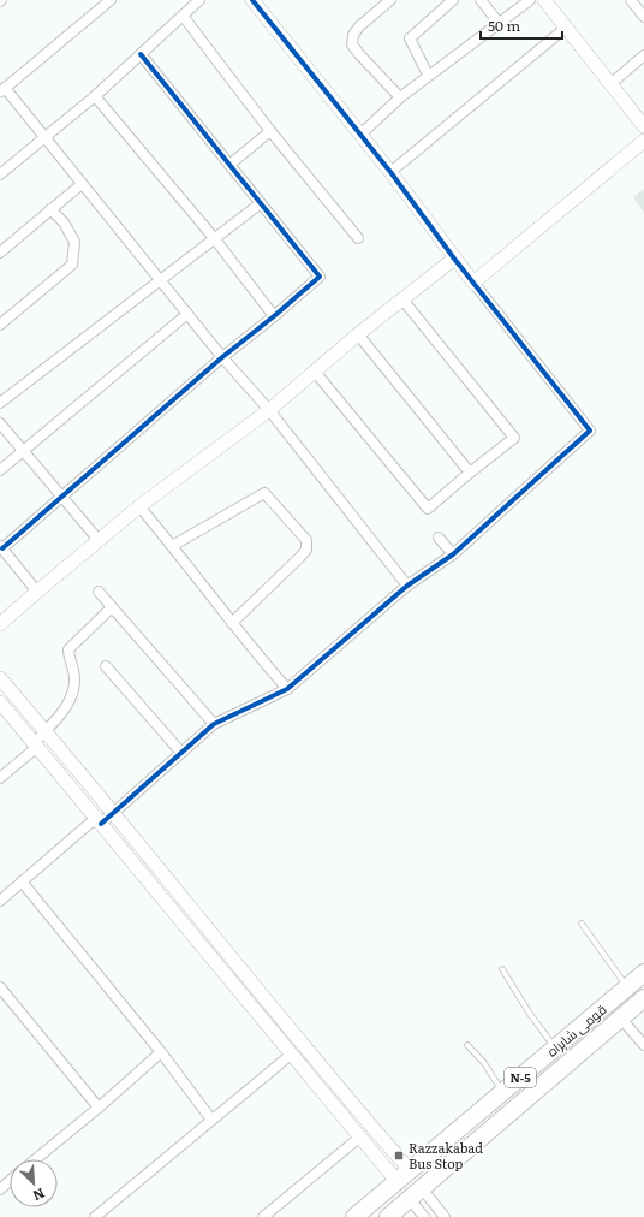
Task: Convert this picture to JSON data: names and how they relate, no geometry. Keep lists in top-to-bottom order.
{
  "streets": {
    "highway": ["قومی شاہراہ", "N-5"]
  },
  "places": {
    "transit": ["Razzakabad Bus Stop"]
  },
  "scale_bar": "50 m",
  "north": "bottom right"
}
